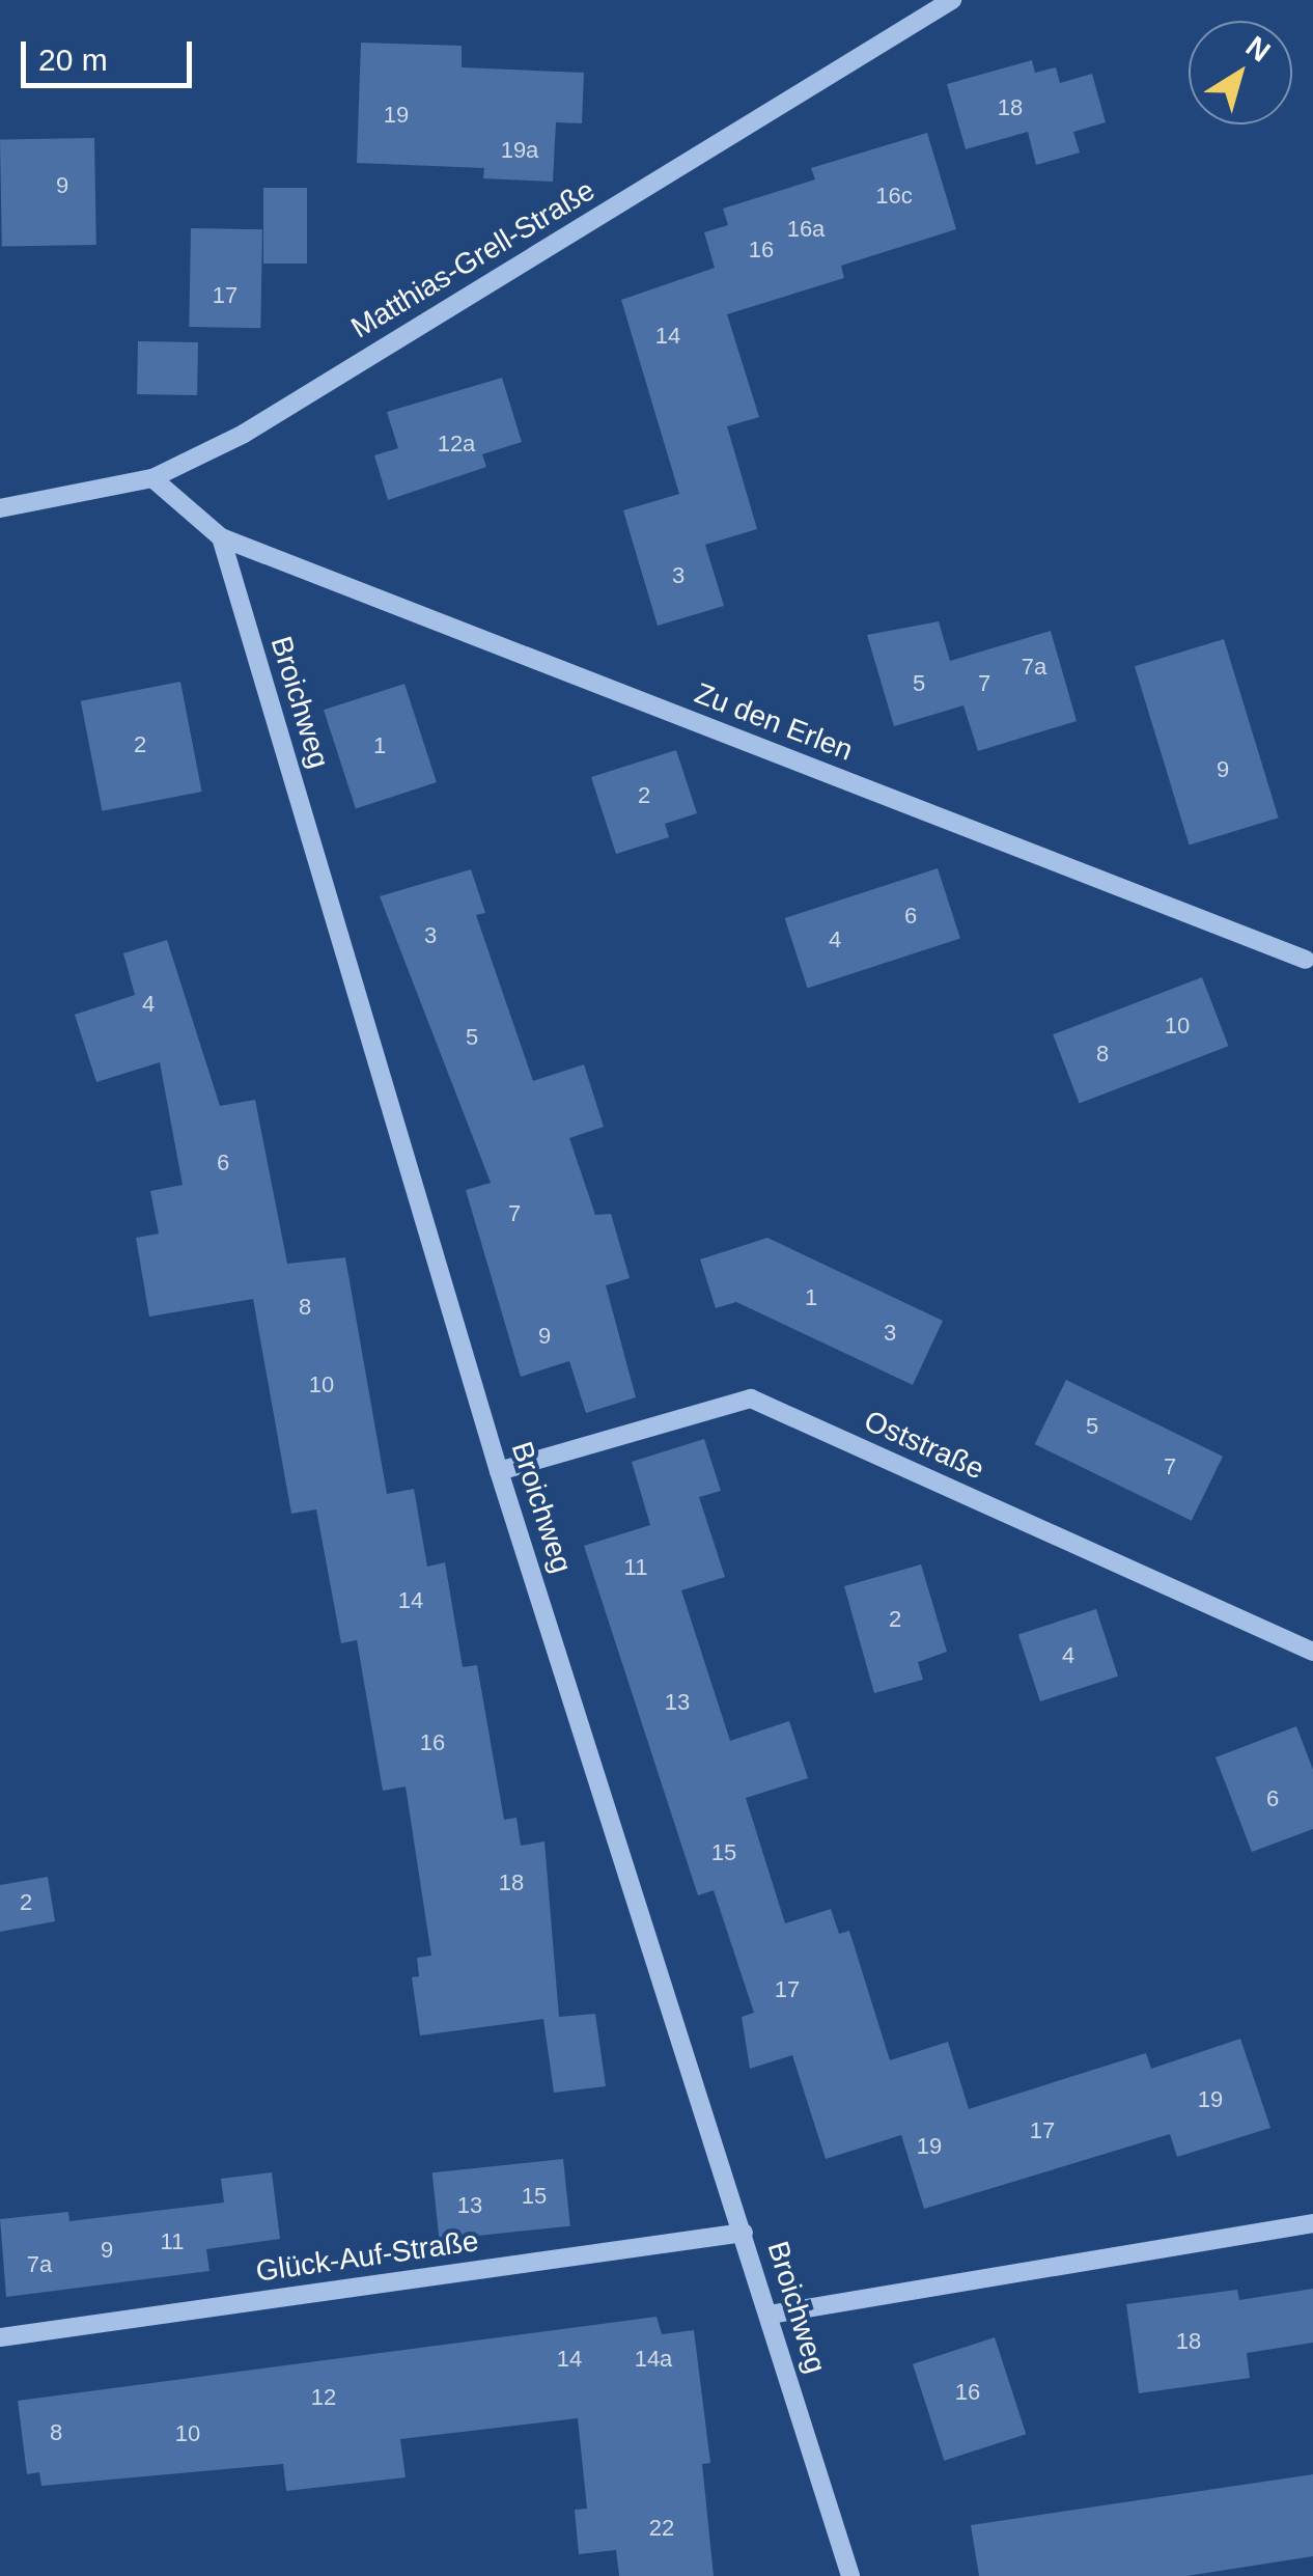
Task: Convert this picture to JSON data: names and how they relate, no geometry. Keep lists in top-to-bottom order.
{
  "streets": {
    "street": [
      "Matthias-Grell-Straße",
      "Broichweg",
      "Zu den Erlen",
      "Oststraße",
      "Glück-Auf-Straße"
    ]
  },
  "crossings": [
    ["Broichweg", "Zu den Erlen"],
    ["Broichweg", "Oststraße"],
    ["Broichweg", "Glück-Auf-Straße"]
  ],
  "house_numbers": [
    "18",
    "19",
    "19a",
    "9",
    "16c",
    "16a",
    "16",
    "17",
    "14",
    "12a",
    "3",
    "7a",
    "5",
    "7",
    "2",
    "1",
    "9",
    "2",
    "6",
    "3",
    "4",
    "4",
    "10",
    "5",
    "8",
    "6",
    "7",
    "1",
    "8",
    "3",
    "9",
    "10",
    "5",
    "7",
    "11",
    "14",
    "2",
    "4",
    "13",
    "16",
    "6",
    "15",
    "18",
    "2",
    "17",
    "19",
    "17",
    "19",
    "15",
    "13",
    "11",
    "9",
    "7a",
    "18",
    "14",
    "14a",
    "16",
    "12",
    "8",
    "10",
    "22"
  ],
  "scale_bar": "20 m",
  "north": "top right"
}
